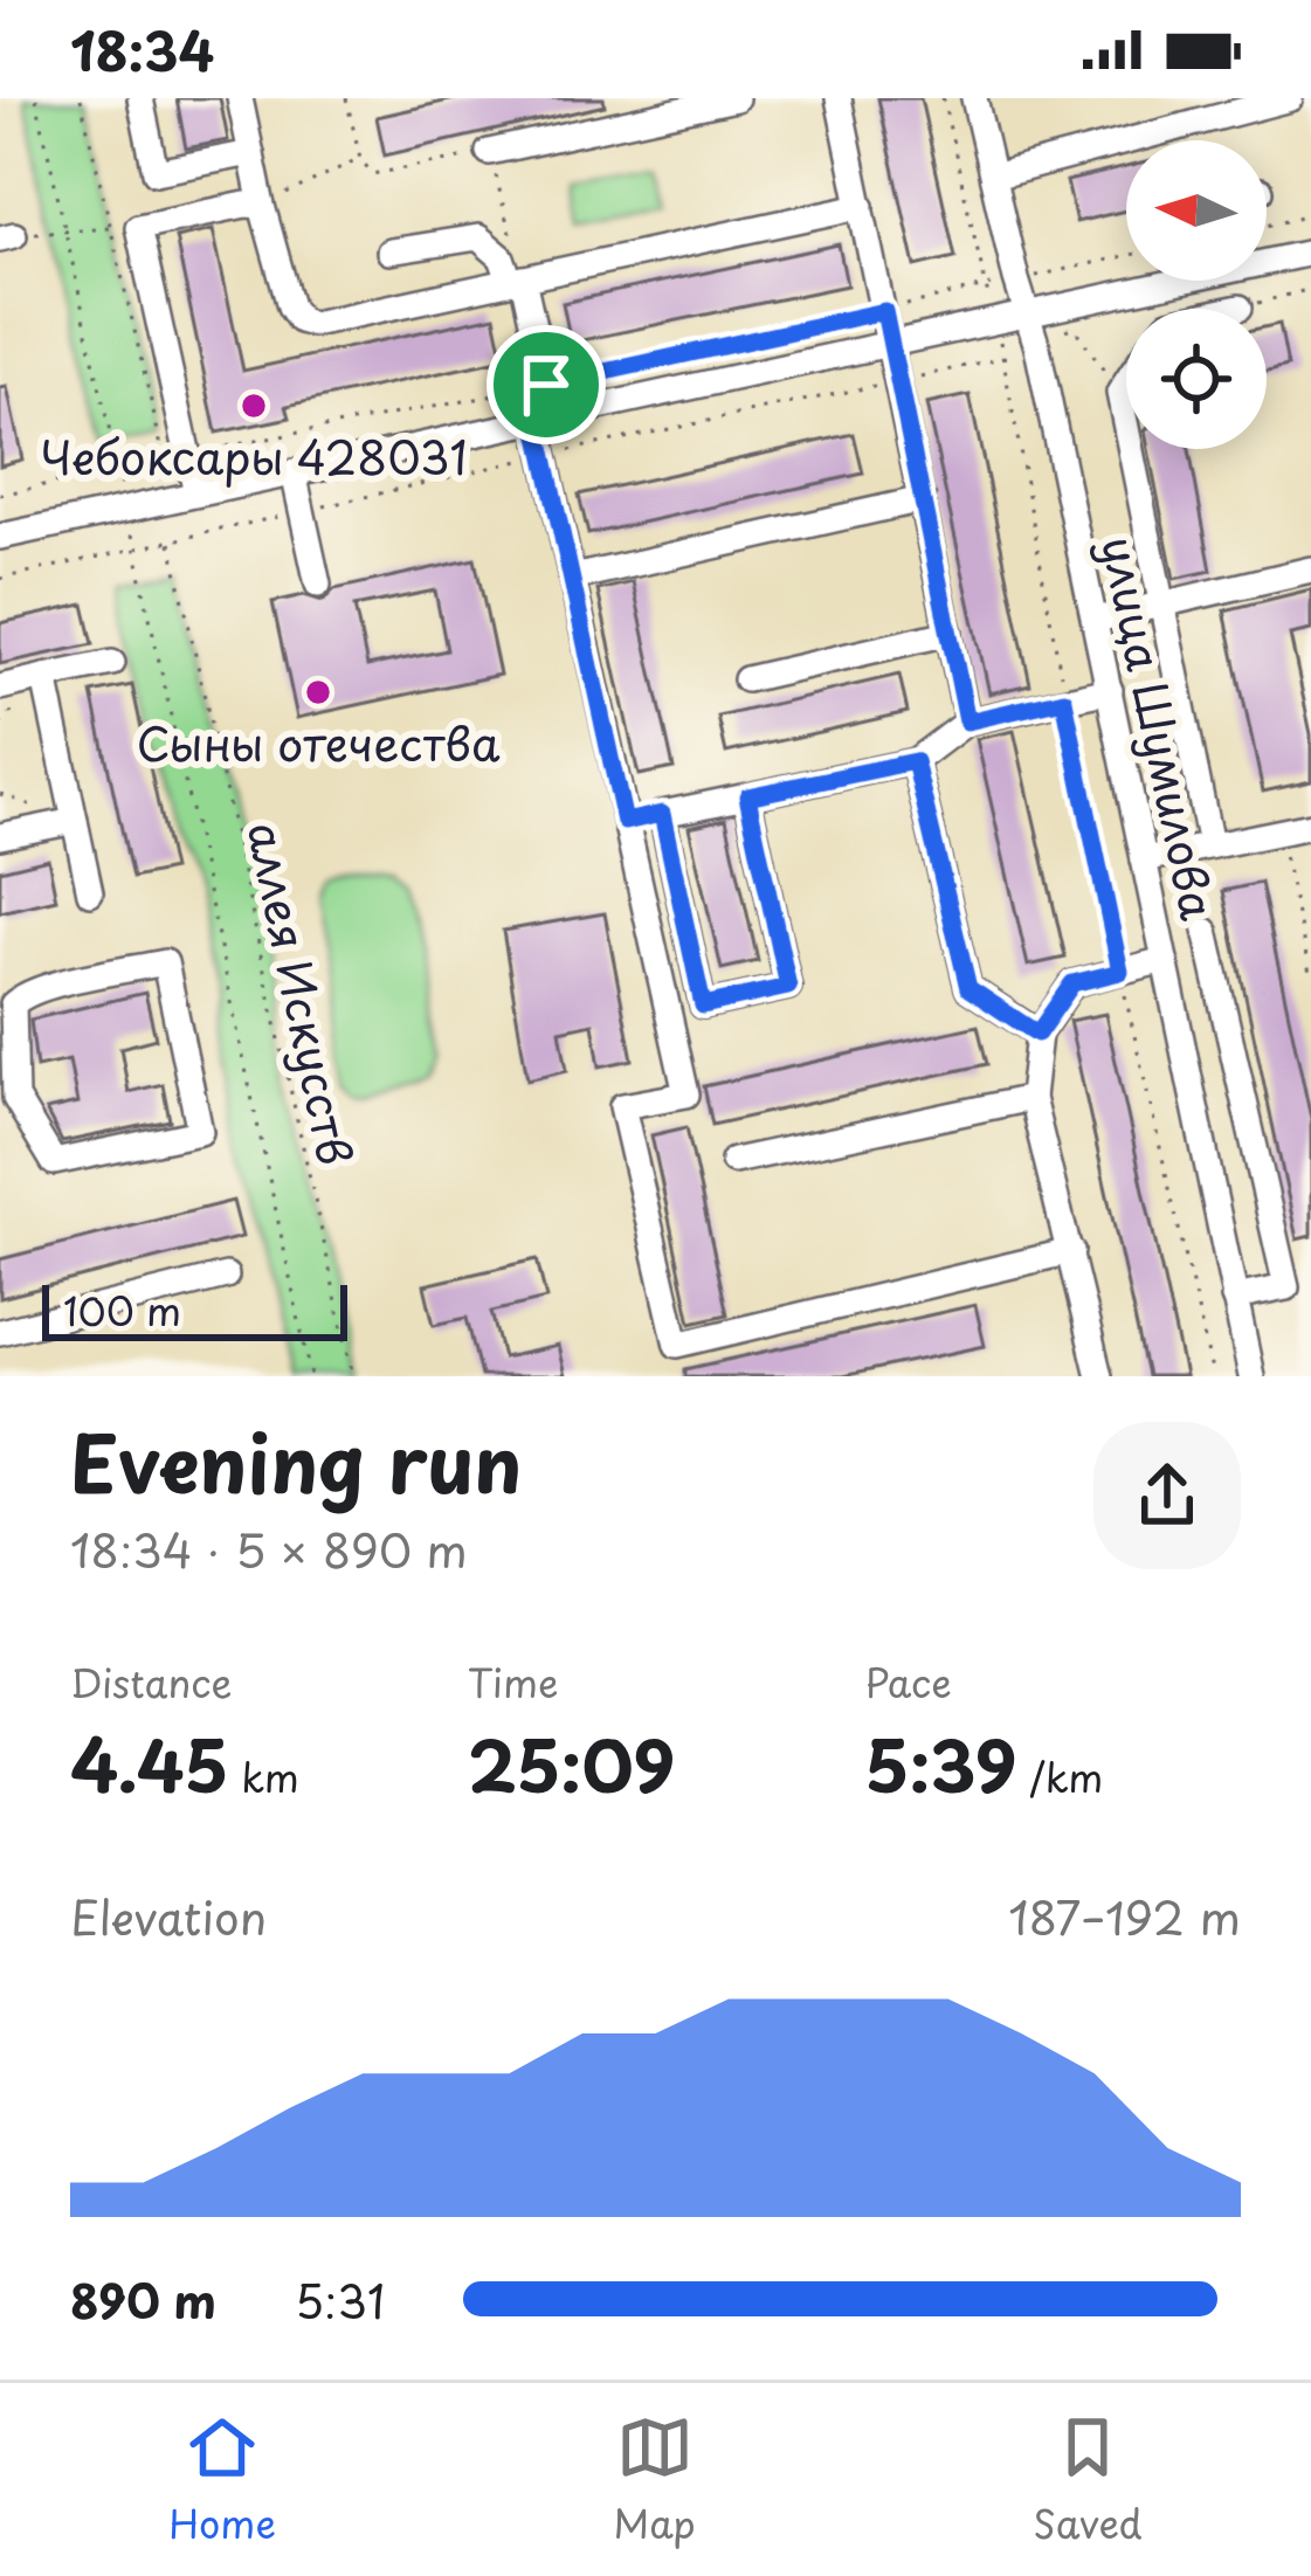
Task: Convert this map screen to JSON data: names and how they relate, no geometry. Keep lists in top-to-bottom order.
{
  "streets": {
    "street": ["улица Шумилова"],
    "path": ["аллея Искусств"]
  },
  "places": ["Чебоксары 428031", "Сыны отечества"],
  "scale_bar": "100 m",
  "north": "left",
  "page": {
    "status": "18:34",
    "scale": "100 m",
    "heading": ["Evening run", "18:34 · 5 × 890 m"],
    "stats": [
      ["Distance", "4.45 km"],
      ["Time", "25:09"],
      ["Pace", "5:39 /km"]
    ],
    "chart": ["Elevation", "187–192 m"],
    "list": [
      {
        "name": "890 m",
        "note": "5:31"
      }
    ],
    "tabs": ["Home", "Map", "Saved"]
  }
}
